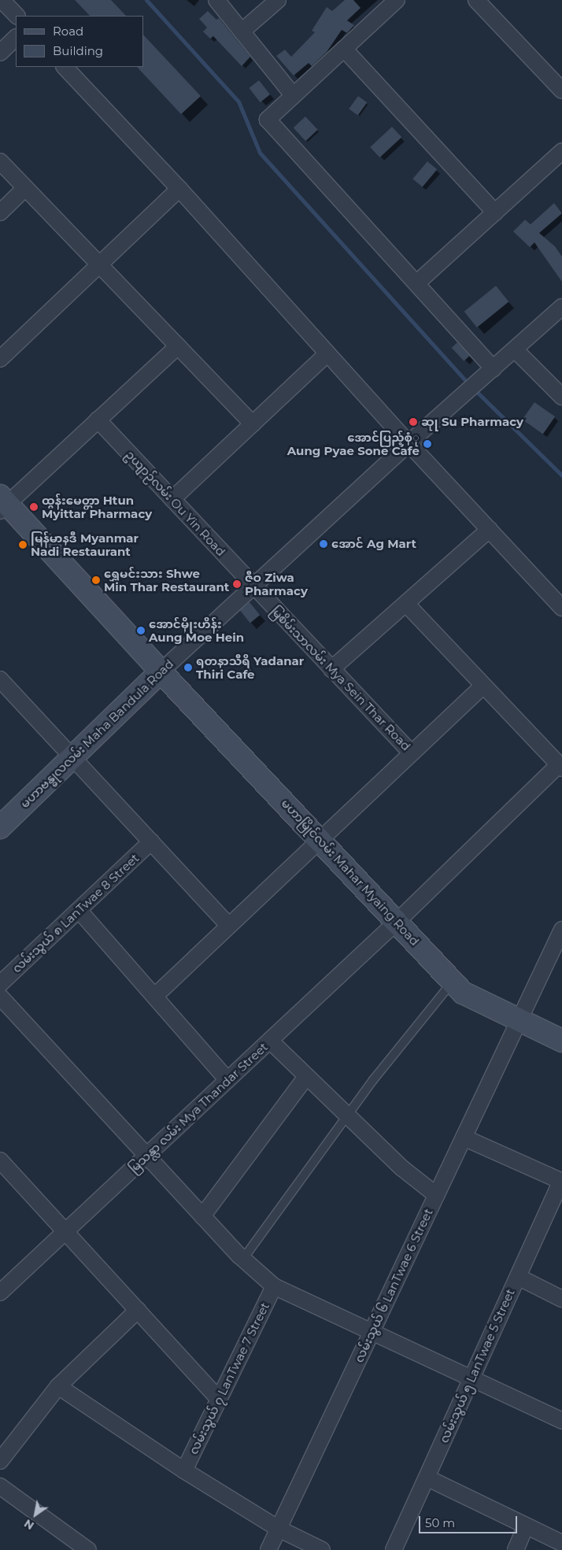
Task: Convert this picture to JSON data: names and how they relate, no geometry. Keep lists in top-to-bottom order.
{
  "streets": {
    "street": [
      "ဥယျာဉ်လမ်း Ou Yin Road",
      "မြစိမ်းသာလမ်း Mya Sein Thar Road",
      "မဟာဗန္ဓုလလမ်း Maha Bandula Road",
      "မဟာမြိုင်လမ်း Mahar Myaing Road",
      "လမ်းသွယ် ၈ LanTwae 8 Street",
      "မြသန္လာ လမ်း Mya Thandar Street",
      "လမ်းသွယ် ၆ LanTwae 6 Street",
      "လမ်းသွယ် ၅ LanTwae 5 Street",
      "လမ်းသွယ် ၇ LanTwae 7 Street"
    ]
  },
  "crossings": [
    ["ဥယျာဉ်လမ်း Ou Yin Road", "မြစိမ်းသာလမ်း Mya Sein Thar Road"],
    ["ဥယျာဉ်လမ်း Ou Yin Road", "မဟာဗန္ဓုလလမ်း Maha Bandula Road"],
    ["မြစိမ်းသာလမ်း Mya Sein Thar Road", "မဟာဗန္ဓုလလမ်း Maha Bandula Road"],
    ["မဟာဗန္ဓုလလမ်း Maha Bandula Road", "မဟာမြိုင်လမ်း Mahar Myaing Road"],
    ["မဟာမြိုင်လမ်း Mahar Myaing Road", "မြသန္လာ လမ်း Mya Thandar Street"],
    ["မဟာမြိုင်လမ်း Mahar Myaing Road", "လမ်းသွယ် ၆ LanTwae 6 Street"]
  ],
  "places": [
    "ဆုု Su Pharmacy",
    "အောင်ပြည့်စုံု Aung Pyae Sone Cafe",
    "ထွန်းမေတ္တာ Htun Myittar Pharmacy",
    "အောင် Ag Mart",
    "မြန်မာနဒီ Myanmar Nadi Restaurant",
    "ရွှေမင်းသား Shwe Min Thar Restaurant",
    "ဇီဝ Ziwa Pharmacy",
    "အောင်မိုုးဟိန်း Aung Moe Hein",
    "ရတနာသီရိ Yadanar Thiri Cafe"
  ],
  "legend": ["Road", "Building"],
  "scale_bar": "50 m",
  "north": "bottom left"
}
